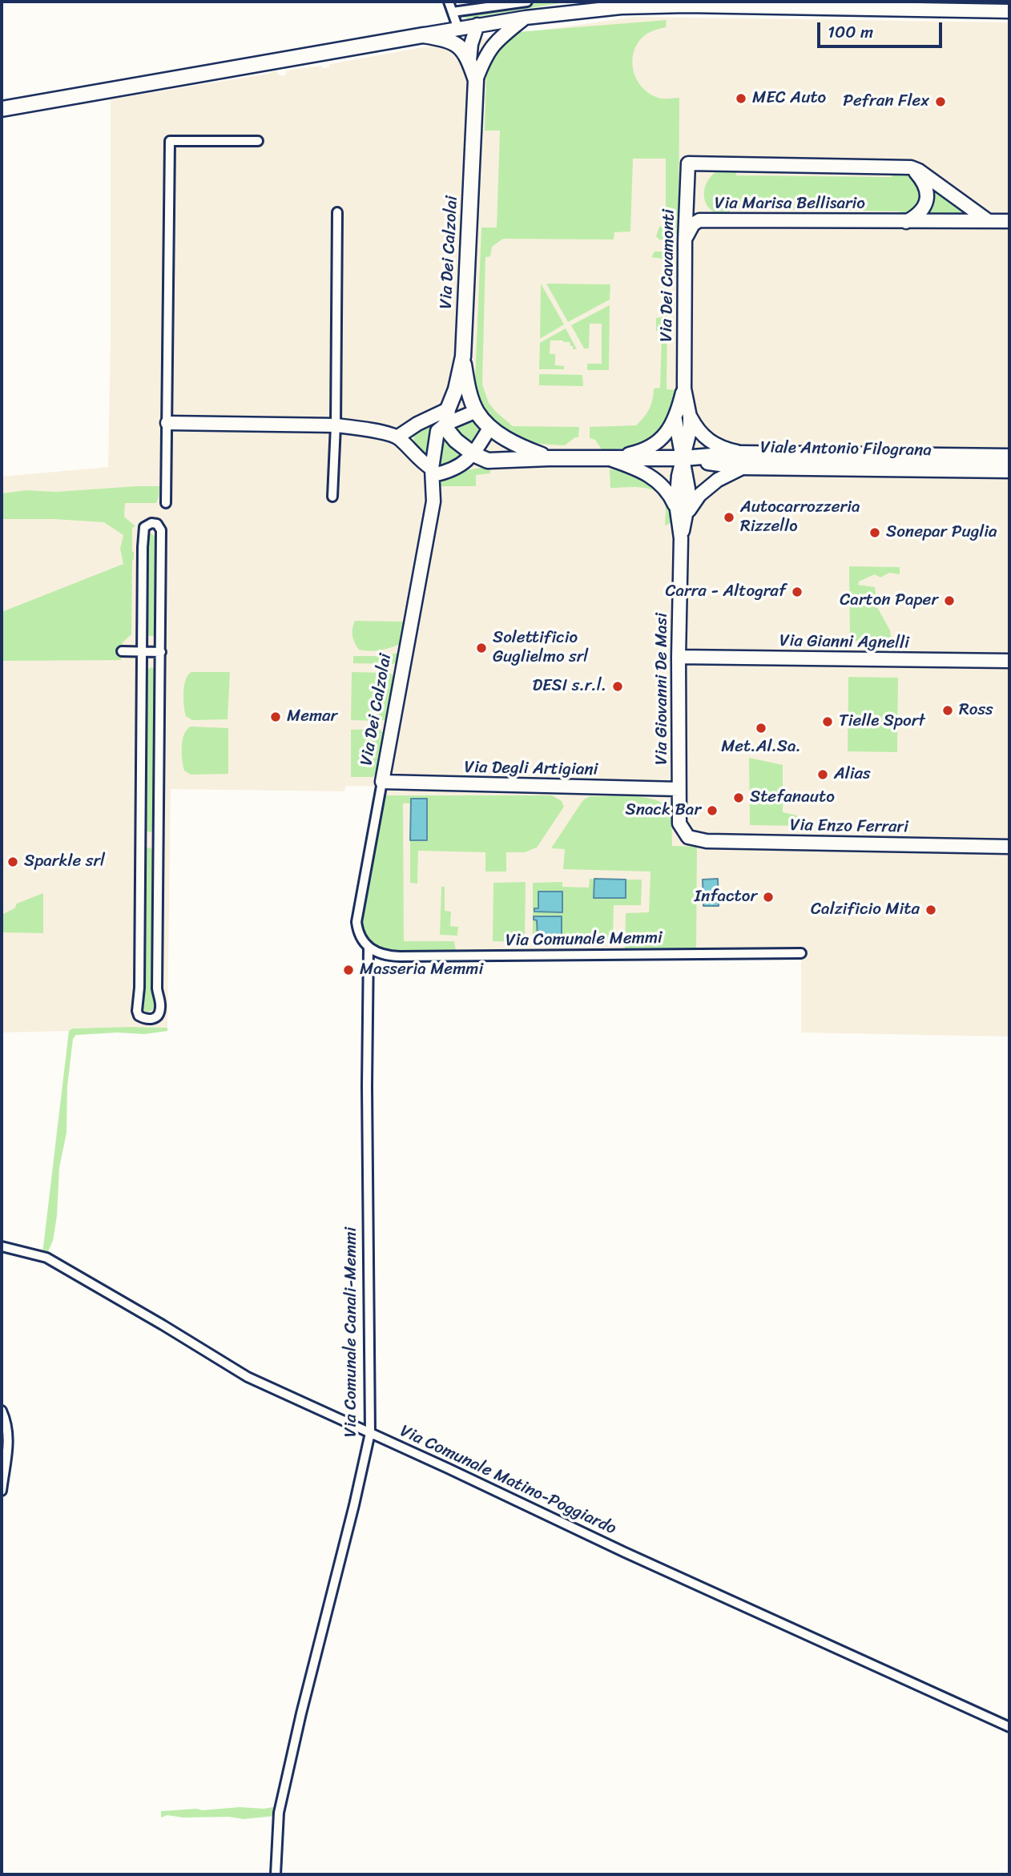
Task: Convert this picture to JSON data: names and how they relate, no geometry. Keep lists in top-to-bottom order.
{
  "streets": {
    "main road": ["Via Dei Calzolai", "Viale Antonio Filograna"],
    "street": [
      "Via Marisa Bellisario",
      "Via Dei Cavamonti",
      "Via Gianni Agnelli",
      "Via Giovanni De Masi",
      "Via Degli Artigiani",
      "Via Enzo Ferrari",
      "Via Comunale Memmi",
      "Via Comunale Canali-Memmi",
      "Via Comunale Matino-Poggiardo"
    ]
  },
  "crossings": [
    ["Via Marisa Bellisario", "Via Dei Cavamonti"],
    ["Via Dei Calzolai", "Via Degli Artigiani"],
    ["Via Dei Calzolai", "Via Comunale Memmi"],
    ["Via Dei Calzolai", "Via Comunale Canali-Memmi"],
    ["Via Gianni Agnelli", "Via Giovanni De Masi"],
    ["Via Giovanni De Masi", "Via Degli Artigiani"],
    ["Via Giovanni De Masi", "Via Enzo Ferrari"],
    ["Via Comunale Memmi", "Via Comunale Canali-Memmi"],
    ["Via Comunale Canali-Memmi", "Via Comunale Matino-Poggiardo"]
  ],
  "places": [
    "MEC Auto",
    "Pefran Flex",
    "Autocarrozzeria Rizzello",
    "Sonepar Puglia",
    "Carra - Altograf",
    "Carton Paper",
    "Solettificio Guglielmo srl",
    "DESI s.r.l.",
    "Ross",
    "Memar",
    "Tielle Sport",
    "Met.Al.Sa.",
    "Alias",
    "Stefanauto",
    "Snack Bar",
    "Sparkle srl",
    "Infactor",
    "Calzificio Mita",
    "Masseria Memmi"
  ],
  "scale_bar": "100 m"
}
